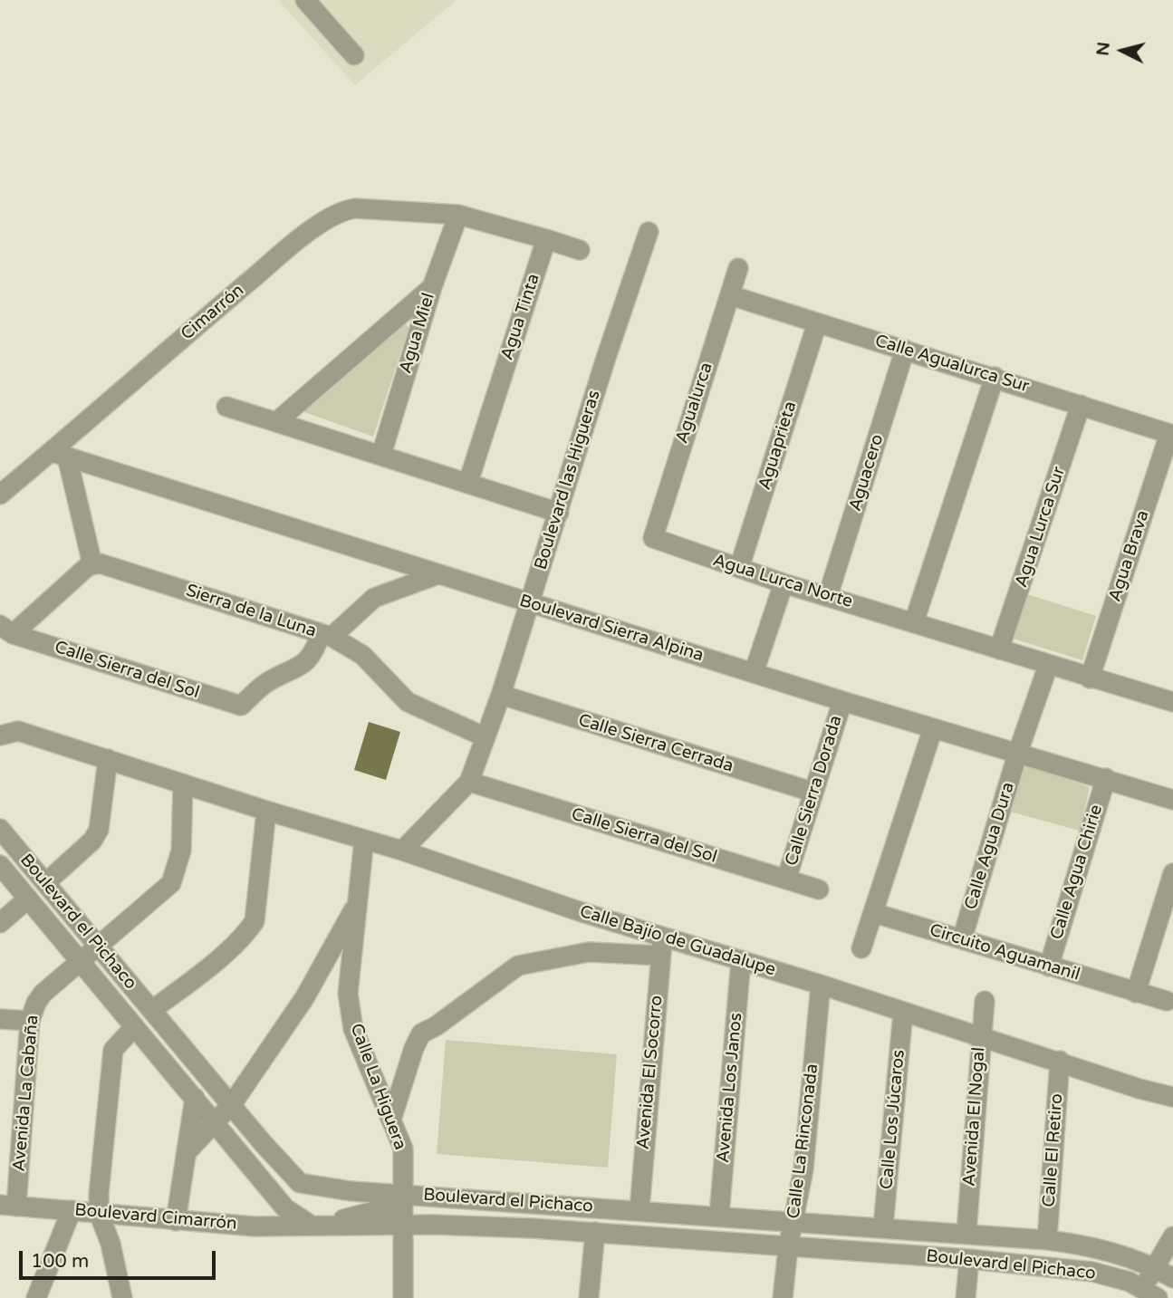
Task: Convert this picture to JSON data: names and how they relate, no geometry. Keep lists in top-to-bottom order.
{
  "streets": {
    "street": [
      "Cimarrón",
      "Agua Tinta",
      "Agua Miel",
      "Calle Agualurca Sur",
      "Agualurca",
      "Aguaprieta",
      "Aguacero",
      "Boulevard las Higueras",
      "Agua Lurca Sur",
      "Agua Brava",
      "Agua Lurca Norte",
      "Sierra de la Luna",
      "Boulevard Sierra Alpina",
      "Calle Sierra del Sol",
      "Calle Sierra Cerrada",
      "Calle Sierra Dorada",
      "Calle Agua Dura",
      "Calle Agua Chirie",
      "Boulevard el Pichaco",
      "Calle Bajío de Guadalupe",
      "Circuito Aguamanil",
      "Avenida El Socorro",
      "Calle La Higuera",
      "Avenida Los Janos",
      "Avenida La Cabaña",
      "Avenida El Nogal",
      "Calle Los Júcaros",
      "Calle La Rinconada",
      "Calle El Retiro",
      "Boulevard Cimarrón"
    ]
  },
  "crossings": [
    ["Cimarrón", "Agua Miel"],
    ["Cimarrón", "Boulevard Sierra Alpina"],
    ["Calle Agualurca Sur", "Agualurca"],
    ["Calle Agualurca Sur", "Aguaprieta"],
    ["Calle Agualurca Sur", "Aguacero"],
    ["Calle Agualurca Sur", "Agua Lurca Sur"],
    ["Calle Agualurca Sur", "Agua Brava"],
    ["Agualurca", "Agua Lurca Norte"],
    ["Aguaprieta", "Agua Lurca Norte"],
    ["Aguacero", "Agua Lurca Norte"],
    ["Boulevard las Higueras", "Sierra de la Luna"],
    ["Boulevard las Higueras", "Boulevard Sierra Alpina"],
    ["Boulevard las Higueras", "Calle Sierra del Sol"],
    ["Boulevard las Higueras", "Calle Sierra Cerrada"],
    ["Boulevard las Higueras", "Calle Bajío de Guadalupe"],
    ["Agua Lurca Sur", "Agua Lurca Norte"],
    ["Agua Brava", "Agua Lurca Norte"],
    ["Agua Lurca Norte", "Calle Agua Dura"],
    ["Sierra de la Luna", "Calle Sierra del Sol"],
    ["Boulevard Sierra Alpina", "Calle Sierra Dorada"],
    ["Boulevard Sierra Alpina", "Calle Agua Dura"],
    ["Boulevard Sierra Alpina", "Calle Agua Chirie"],
    ["Calle Sierra del Sol", "Calle Sierra Dorada"],
    ["Calle Sierra Cerrada", "Calle Sierra Dorada"],
    ["Calle Agua Dura", "Circuito Aguamanil"],
    ["Calle Agua Chirie", "Circuito Aguamanil"],
    ["Boulevard el Pichaco", "Avenida El Socorro"],
    ["Boulevard el Pichaco", "Calle La Higuera"],
    ["Boulevard el Pichaco", "Avenida Los Janos"],
    ["Boulevard el Pichaco", "Avenida La Cabaña"],
    ["Boulevard el Pichaco", "Avenida El Nogal"],
    ["Boulevard el Pichaco", "Calle Los Júcaros"],
    ["Boulevard el Pichaco", "Calle La Rinconada"],
    ["Boulevard el Pichaco", "Calle El Retiro"],
    ["Boulevard el Pichaco", "Boulevard Cimarrón"],
    ["Calle Bajío de Guadalupe", "Avenida El Socorro"],
    ["Calle Bajío de Guadalupe", "Calle La Higuera"],
    ["Calle Bajío de Guadalupe", "Avenida Los Janos"],
    ["Calle Bajío de Guadalupe", "Avenida La Cabaña"],
    ["Calle Bajío de Guadalupe", "Avenida El Nogal"],
    ["Calle Bajío de Guadalupe", "Calle Los Júcaros"],
    ["Calle Bajío de Guadalupe", "Calle La Rinconada"],
    ["Calle Bajío de Guadalupe", "Calle El Retiro"],
    ["Avenida La Cabaña", "Boulevard Cimarrón"]
  ],
  "scale_bar": "100 m",
  "north": "left"
}
